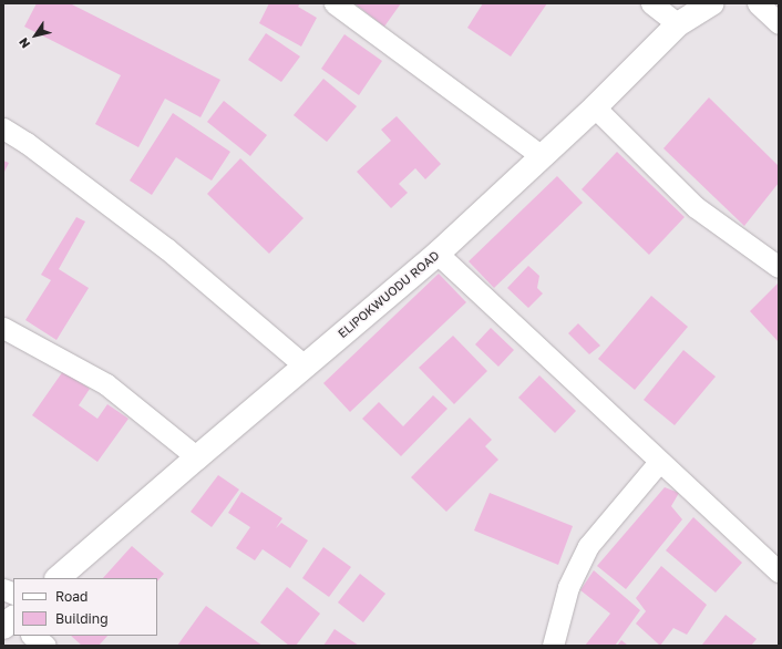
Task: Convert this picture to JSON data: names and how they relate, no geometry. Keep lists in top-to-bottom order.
{
  "streets": {
    "street": ["ELIPOKWUODU ROAD"]
  },
  "legend": ["Road", "Building"],
  "north": "bottom left"
}
